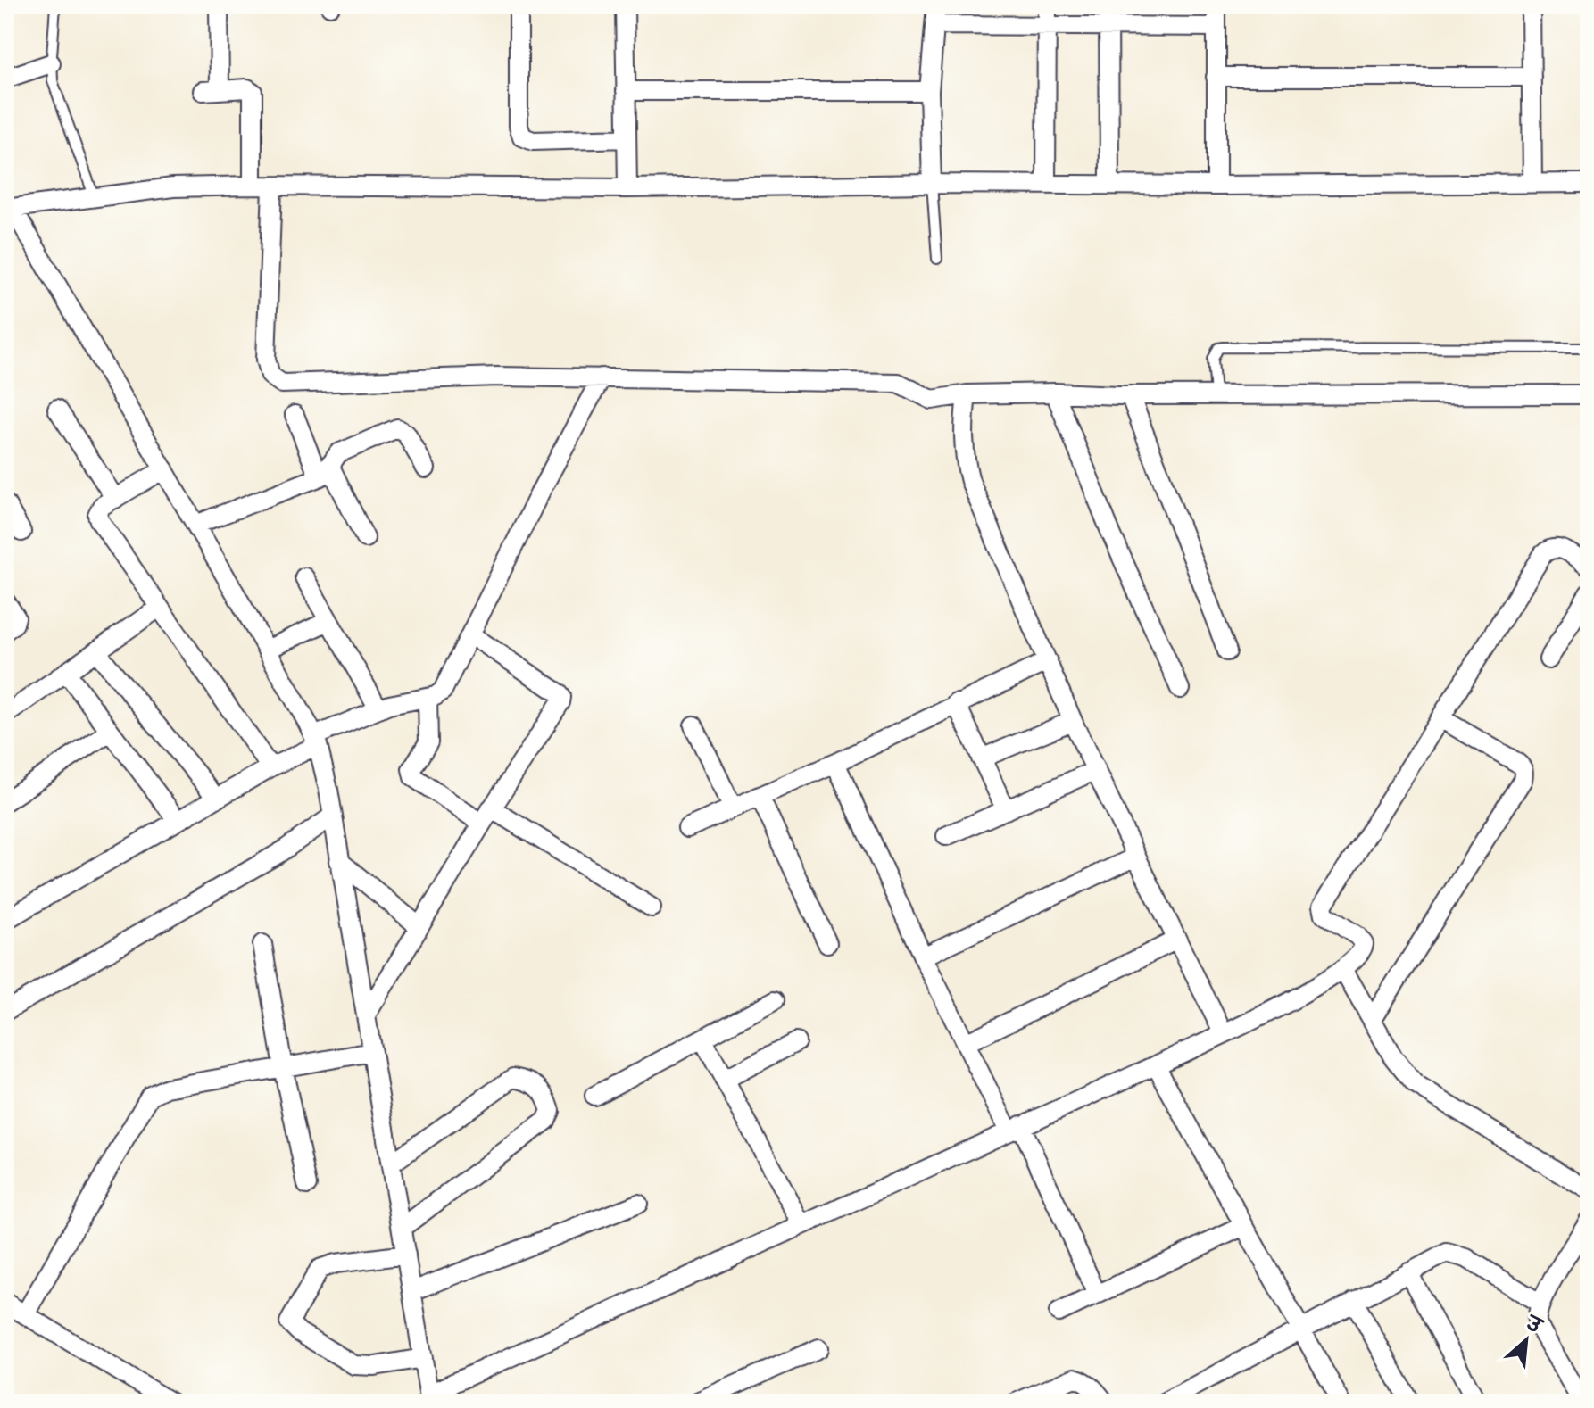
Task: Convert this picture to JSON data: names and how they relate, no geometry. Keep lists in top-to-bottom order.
{
  "north": "top right"
}
